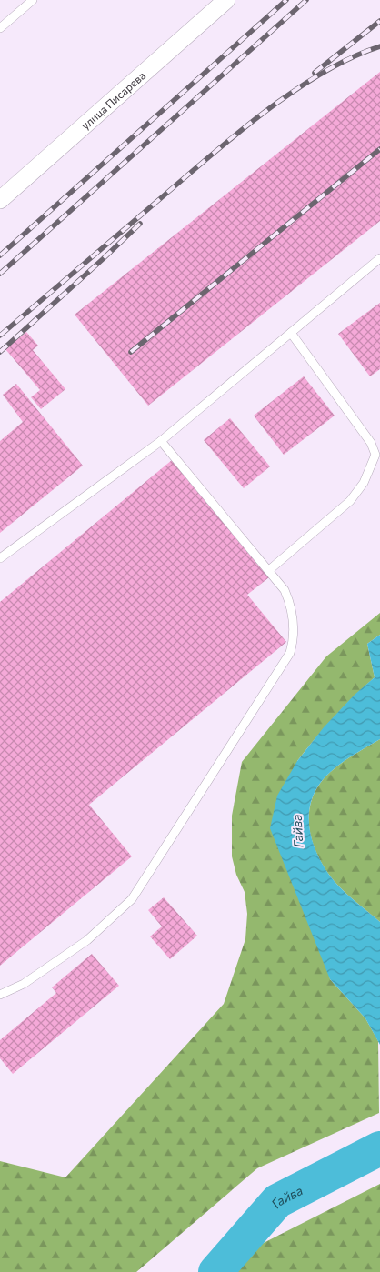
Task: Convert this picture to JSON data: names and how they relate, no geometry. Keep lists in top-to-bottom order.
{
  "streets": {
    "street": ["улица Писарева"]
  },
  "water": ["Гайва"]
}
